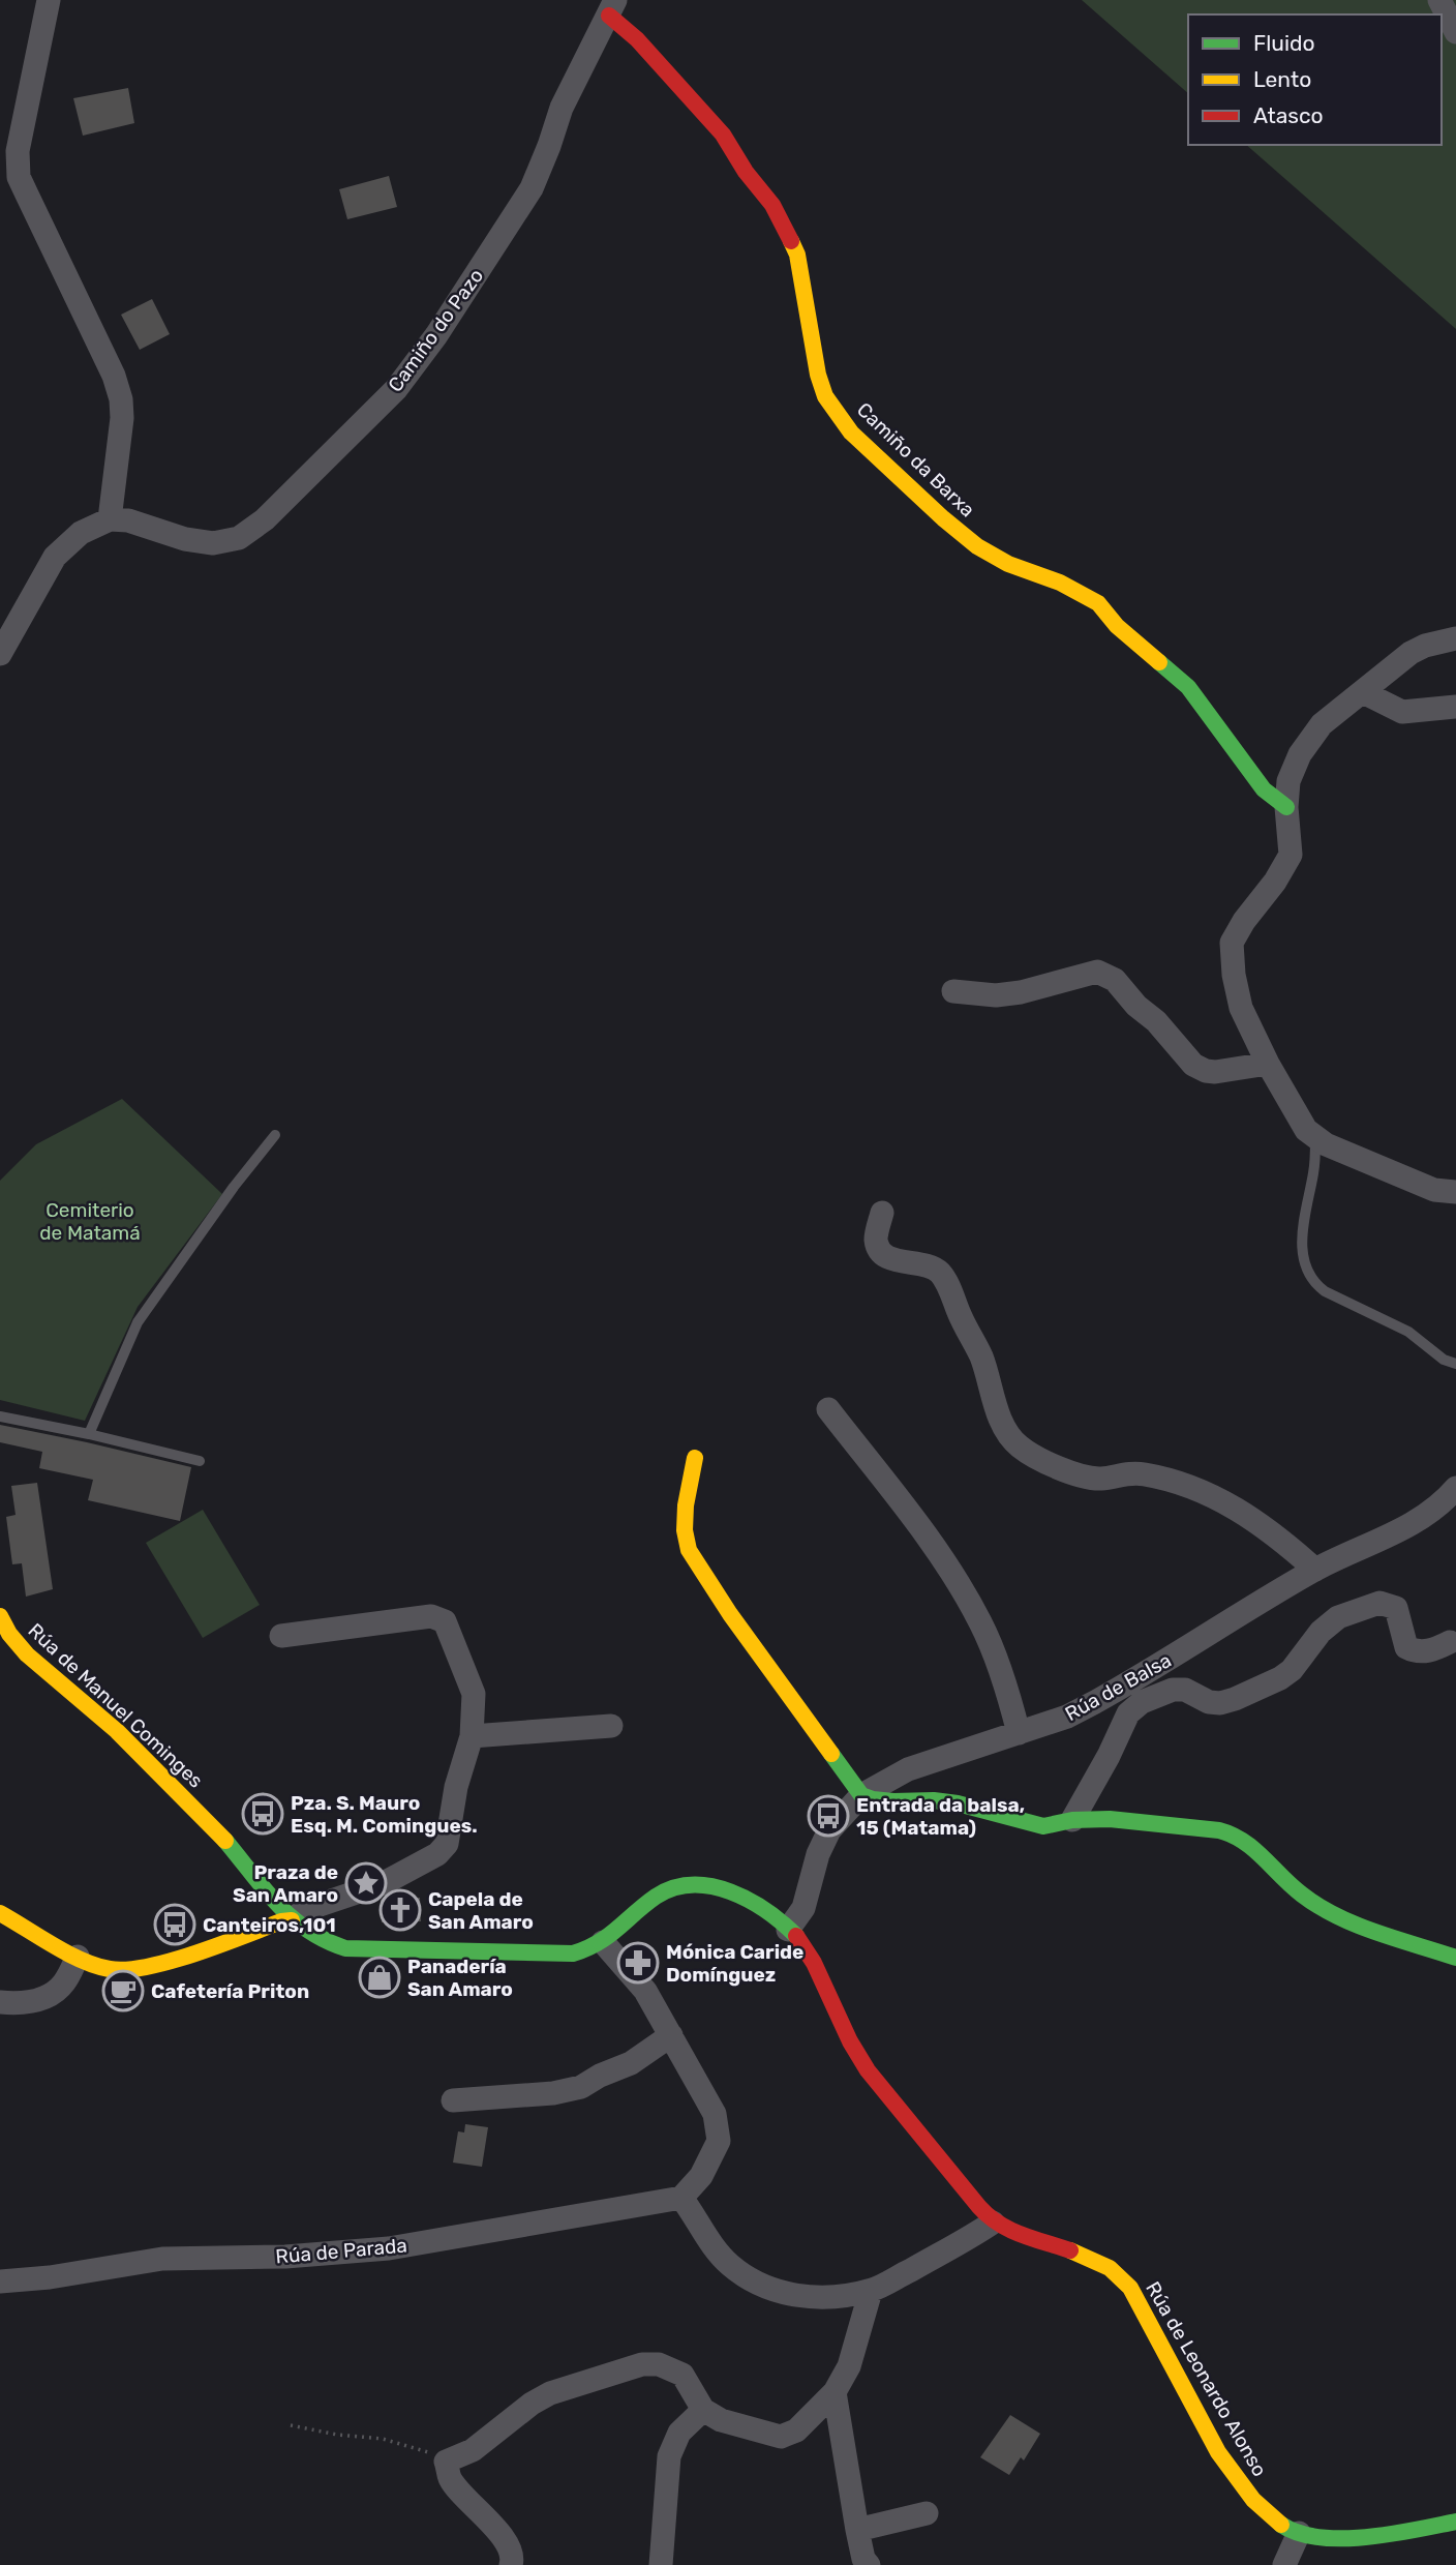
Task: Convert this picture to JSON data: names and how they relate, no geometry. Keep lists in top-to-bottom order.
{
  "streets": {
    "street": [
      "Camiño do Pazo",
      "Camiño da Barxa",
      "Rúa de Balsa",
      "Rúa de Manuel Cominges",
      "Rúa de Parada",
      "Rúa de Leonardo Alonso"
    ]
  },
  "crossings": [
    ["Camiño do Pazo", "Camiño da Barxa"],
    ["Rúa de Balsa", "Rúa de Leonardo Alonso"],
    ["Rúa de Manuel Cominges", "Rúa de Leonardo Alonso"]
  ],
  "parks": ["Cemiterio de Matamá"],
  "places": {
    "bus stop": ["Pza. S. Mauro Esq. M. Comingues.", "Entrada da balsa, 15 (Matama)", "Canteiros,101"],
    "place": ["Praza de San Amaro"],
    "church": ["Capela de San Amaro"],
    "pharmacy": ["Mónica Caride Domínguez"],
    "shop": ["Panadería San Amaro"],
    "cafe": ["Cafetería Priton"]
  },
  "legend": ["Fluido", "Lento", "Atasco"]
}
